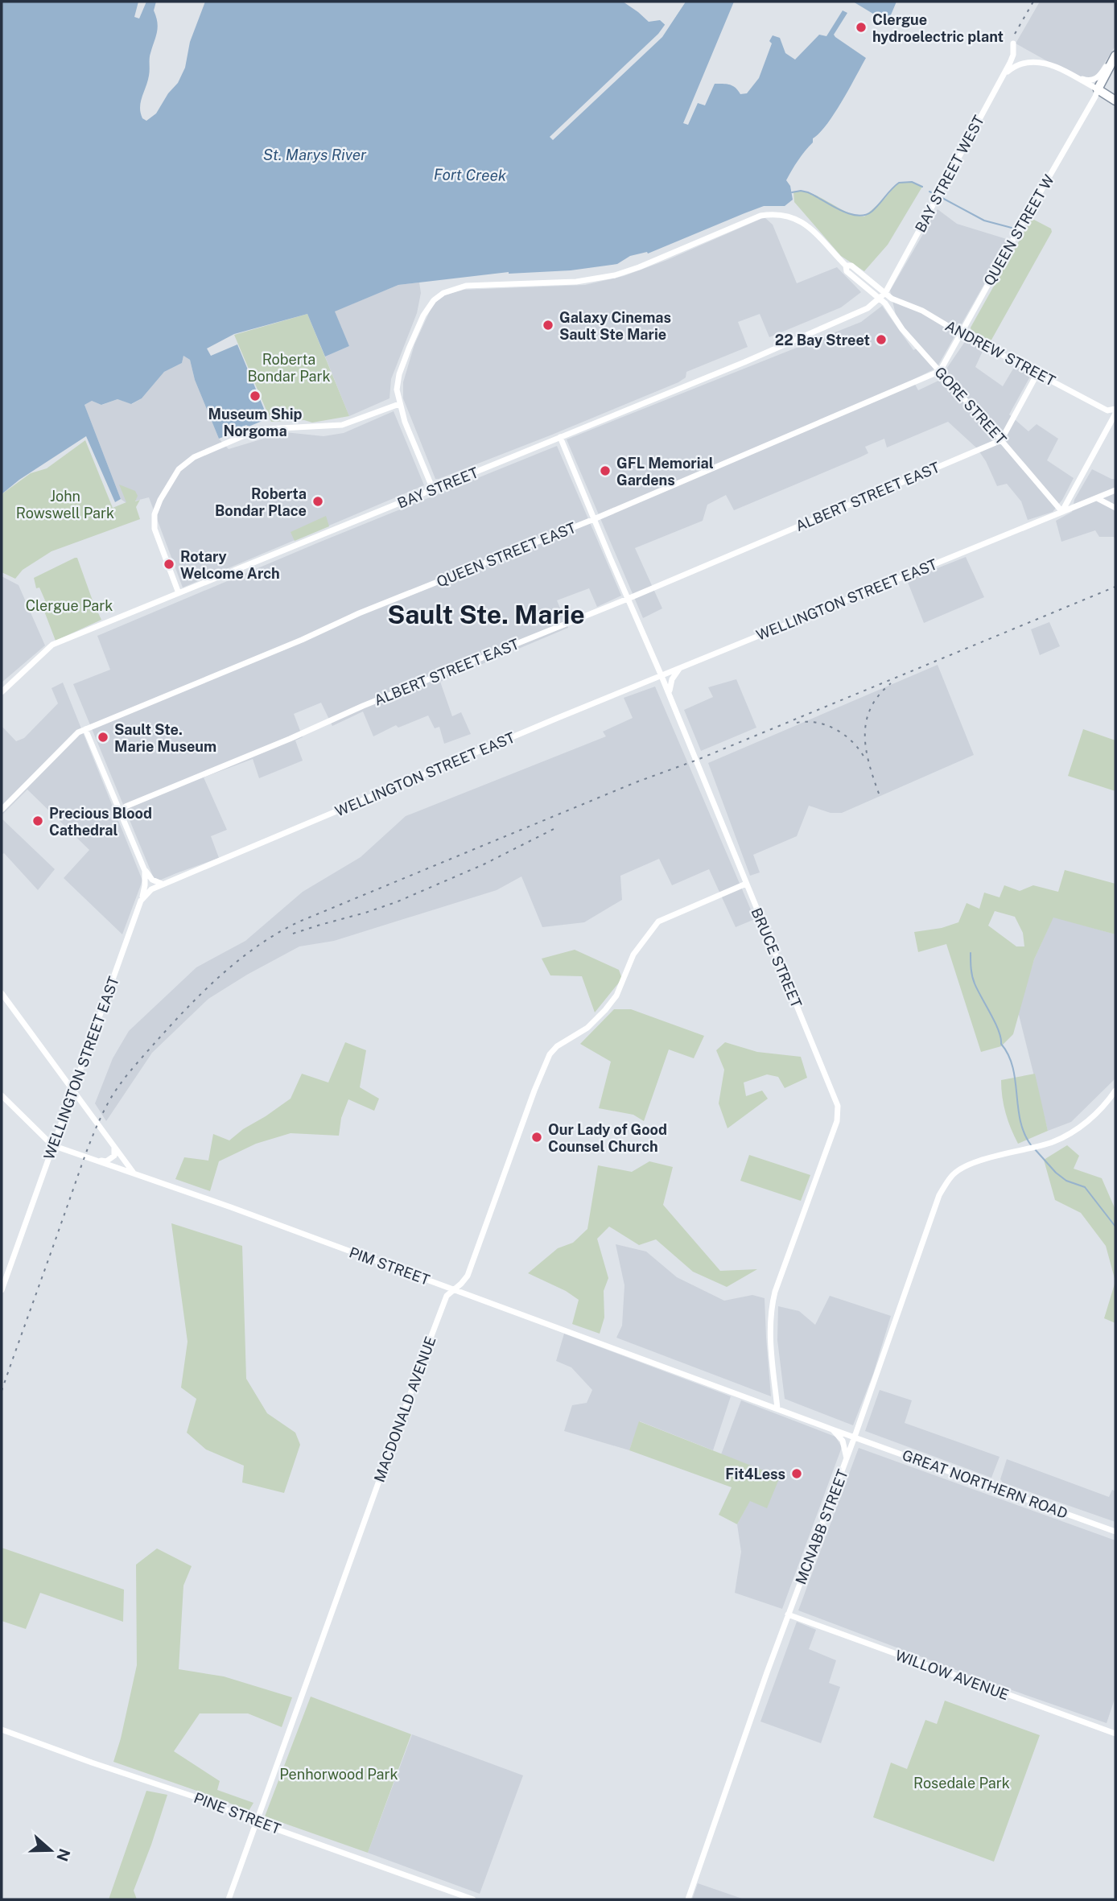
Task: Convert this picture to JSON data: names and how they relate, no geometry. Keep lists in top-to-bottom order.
{
  "streets": {
    "main road": [
      "BAY STREET WEST",
      "QUEEN STREET W",
      "ANDREW STREET",
      "GORE STREET",
      "BAY STREET",
      "ALBERT STREET EAST",
      "QUEEN STREET EAST",
      "WELLINGTON STREET EAST",
      "BRUCE STREET",
      "PIM STREET",
      "MACDONALD AVENUE",
      "GREAT NORTHERN ROAD",
      "MCNABB STREET",
      "WILLOW AVENUE",
      "PINE STREET"
    ]
  },
  "crossings": [
    ["BAY STREET WEST", "ANDREW STREET"],
    ["BAY STREET WEST", "GORE STREET"],
    ["BAY STREET WEST", "BAY STREET"],
    ["QUEEN STREET W", "ANDREW STREET"],
    ["QUEEN STREET W", "GORE STREET"],
    ["QUEEN STREET W", "QUEEN STREET EAST"],
    ["ANDREW STREET", "GORE STREET"],
    ["ANDREW STREET", "BAY STREET"],
    ["GORE STREET", "BAY STREET"],
    ["GORE STREET", "ALBERT STREET EAST"],
    ["GORE STREET", "QUEEN STREET EAST"],
    ["GORE STREET", "WELLINGTON STREET EAST"],
    ["BAY STREET", "BRUCE STREET"],
    ["ALBERT STREET EAST", "BRUCE STREET"],
    ["QUEEN STREET EAST", "BRUCE STREET"],
    ["WELLINGTON STREET EAST", "BRUCE STREET"],
    ["WELLINGTON STREET EAST", "PIM STREET"],
    ["BRUCE STREET", "PIM STREET"],
    ["BRUCE STREET", "MACDONALD AVENUE"],
    ["PIM STREET", "MACDONALD AVENUE"],
    ["PIM STREET", "GREAT NORTHERN ROAD"],
    ["PIM STREET", "MCNABB STREET"],
    ["MACDONALD AVENUE", "PINE STREET"],
    ["GREAT NORTHERN ROAD", "MCNABB STREET"],
    ["MCNABB STREET", "WILLOW AVENUE"]
  ],
  "districts": ["Sault Ste. Marie"],
  "water": ["St. Marys River", "Fort Creek"],
  "parks": [
    "Roberta Bondar Park",
    "John Rowswell Park",
    "Clergue Park",
    "Penhorwood Park",
    "Rosedale Park"
  ],
  "places": [
    "Clergue hydroelectric plant",
    "Galaxy Cinemas Sault Ste Marie",
    "22 Bay Street",
    "Museum Ship Norgoma",
    "GFL Memorial Gardens",
    "Roberta Bondar Place",
    "Rotary Welcome Arch",
    "Sault Ste. Marie Museum",
    "Precious Blood Cathedral",
    "Our Lady of Good Counsel Church",
    "Fit4Less"
  ],
  "north": "right"
}
